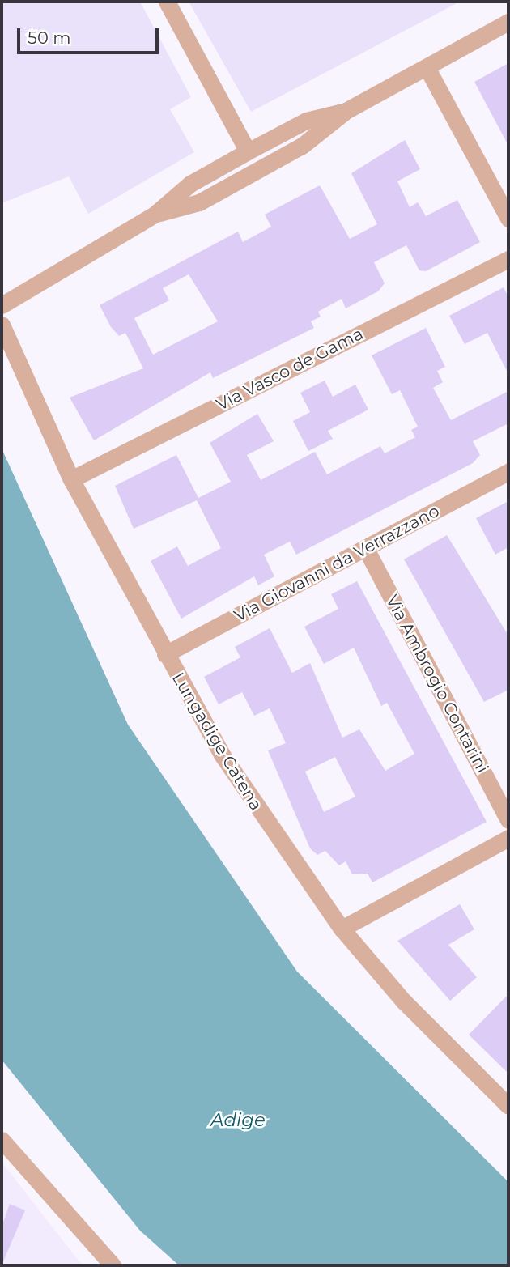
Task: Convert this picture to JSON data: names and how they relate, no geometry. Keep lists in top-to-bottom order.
{
  "streets": {
    "street": [
      "Via Vasco de Gama",
      "Via Giovanni da Verrazzano",
      "Via Ambrogio Contarini",
      "Lungadige Catena"
    ]
  },
  "crossings": [
    ["Via Vasco de Gama", "Lungadige Catena"],
    ["Via Giovanni da Verrazzano", "Via Ambrogio Contarini"],
    ["Via Giovanni da Verrazzano", "Lungadige Catena"]
  ],
  "water": ["Adige"],
  "scale_bar": "50 m"
}
